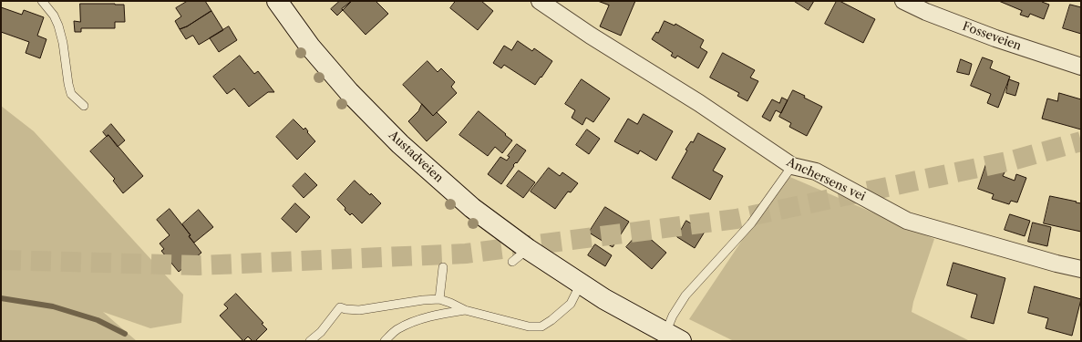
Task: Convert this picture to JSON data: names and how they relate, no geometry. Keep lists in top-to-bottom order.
{
  "streets": {
    "main road": ["Austadveien"],
    "street": ["Fosseveien", "Anchersens vei"]
  }
}
